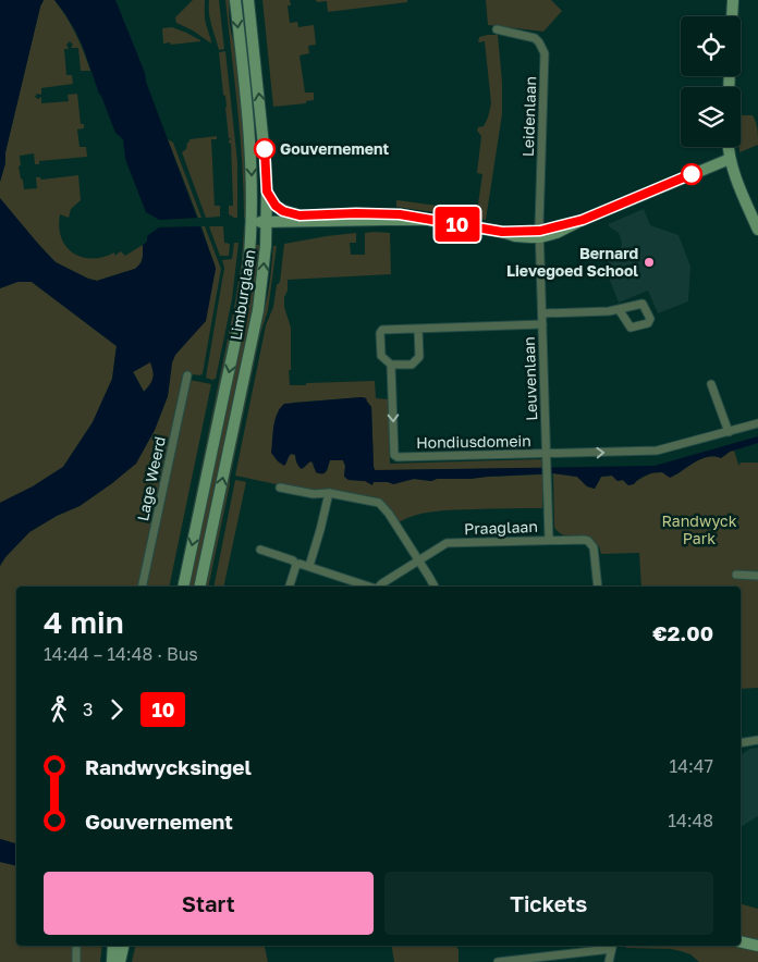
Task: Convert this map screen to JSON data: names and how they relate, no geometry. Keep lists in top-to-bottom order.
{
  "streets": {
    "main road": ["Limburglaan"],
    "street": [
      "Leidenlaan",
      "Leuvenlaan",
      "Hondiusdomein",
      "Lage Weerd",
      "Praaglaan"
    ]
  },
  "crossings": [
    ["Leidenlaan", "Leuvenlaan"],
    ["Leuvenlaan", "Hondiusdomein"],
    ["Leuvenlaan", "Praaglaan"]
  ],
  "parks": ["Randwyck Park"],
  "places": ["Gouvernement", "Bernard Lievegoed School"],
  "lines": ["bus line 10"],
  "page": {
    "on_map": "10",
    "heading": ["4 min", "14:44 – 14:48 · Bus", "€2.00"],
    "legs": ["3", "10"],
    "list": [
      {
        "name": "Randwycksingel",
        "value": "14:47"
      },
      {
        "name": "Gouvernement",
        "value": "14:48"
      }
    ],
    "buttons": ["Start", "Tickets"]
  }
}
